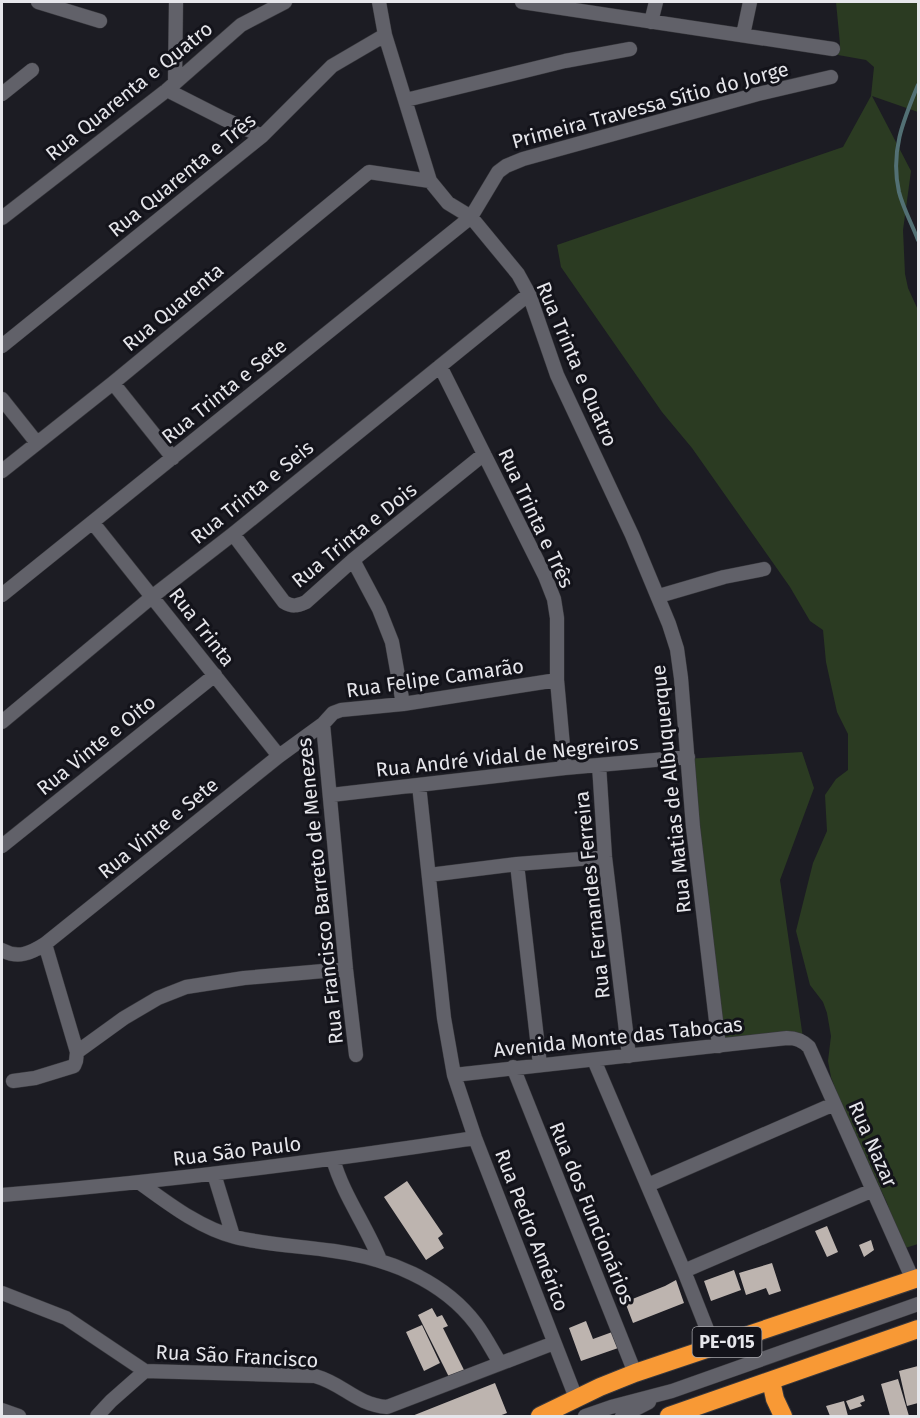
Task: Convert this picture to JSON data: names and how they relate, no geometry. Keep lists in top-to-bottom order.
{
  "streets": {
    "highway": ["PE-015"],
    "street": [
      "Rua Quarenta e Quatro",
      "Primeira Travessa Sítio do Jorge",
      "Rua Quarenta e Três",
      "Rua Quarenta",
      "Rua Trinta e Quatro",
      "Rua Trinta e Sete",
      "Rua Trinta e Seis",
      "Rua Trinta e Três",
      "Rua Trinta e Dois",
      "Rua Trinta",
      "Rua Felipe Camarão",
      "Rua Vinte e Oito",
      "Rua André Vidal de Negreiros",
      "Rua Matias de Albuquerque",
      "Rua Vinte e Sete",
      "Rua Francisco Barreto de Menezes",
      "Rua Fernandes Ferreira",
      "Avenida Monte das Tabocas",
      "Rua Nazar",
      "Rua São Paulo",
      "Rua dos Funcionários",
      "Rua Pedro Américo",
      "Rua São Francisco"
    ]
  },
  "crossings": [
    ["Primeira Travessa Sítio do Jorge", "Rua Trinta e Quatro"],
    ["Primeira Travessa Sítio do Jorge", "Rua Trinta e Sete"],
    ["Rua Quarenta", "Rua Trinta e Quatro"],
    ["Rua Trinta e Quatro", "Rua Trinta e Sete"],
    ["Rua Trinta e Quatro", "Rua Trinta e Seis"],
    ["Rua Trinta e Quatro", "Rua Matias de Albuquerque"],
    ["Rua Trinta e Sete", "Rua Trinta"],
    ["Rua Trinta e Seis", "Rua Trinta e Três"],
    ["Rua Trinta e Seis", "Rua Trinta e Dois"],
    ["Rua Trinta e Seis", "Rua Trinta"],
    ["Rua Trinta e Três", "Rua Trinta e Dois"],
    ["Rua Trinta e Três", "Rua Felipe Camarão"],
    ["Rua Trinta e Três", "Rua André Vidal de Negreiros"],
    ["Rua Trinta", "Rua Vinte e Oito"],
    ["Rua Trinta", "Rua Vinte e Sete"],
    ["Rua Felipe Camarão", "Rua Vinte e Sete"],
    ["Rua Felipe Camarão", "Rua Francisco Barreto de Menezes"],
    ["Rua André Vidal de Negreiros", "Rua Matias de Albuquerque"],
    ["Rua André Vidal de Negreiros", "Rua Francisco Barreto de Menezes"],
    ["Rua André Vidal de Negreiros", "Rua Fernandes Ferreira"],
    ["Rua André Vidal de Negreiros", "Rua Pedro Américo"],
    ["Rua Matias de Albuquerque", "Avenida Monte das Tabocas"],
    ["Rua Vinte e Sete", "Rua Francisco Barreto de Menezes"],
    ["Rua Fernandes Ferreira", "Avenida Monte das Tabocas"],
    ["Avenida Monte das Tabocas", "Rua Nazar"],
    ["Avenida Monte das Tabocas", "Rua dos Funcionários"],
    ["Avenida Monte das Tabocas", "Rua Pedro Américo"],
    ["Rua Nazar", "PE-015"],
    ["Rua São Paulo", "Rua Pedro Américo"],
    ["Rua dos Funcionários", "PE-015"],
    ["Rua Pedro Américo", "PE-015"],
    ["Rua Pedro Américo", "Rua São Francisco"]
  ]
}
